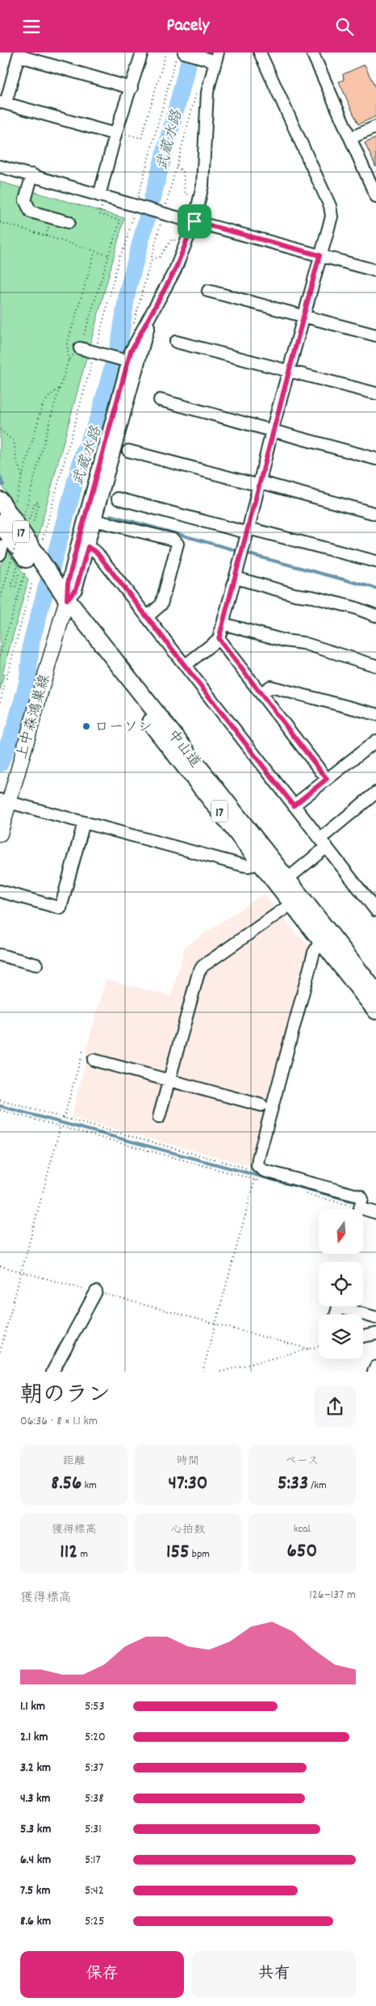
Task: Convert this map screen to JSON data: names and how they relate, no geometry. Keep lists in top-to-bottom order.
{
  "streets": {
    "highway": ["17", "中山道"],
    "main road": ["上中森鴻巣線"]
  },
  "crossings": [
    ["上中森鴻巣線", "中山道"]
  ],
  "water": ["武蔵水路"],
  "places": ["ローソン"],
  "north": "bottom",
  "page": {
    "header": "Pacely",
    "heading": ["朝のラン", "06:36 · 8 × 1.1 km"],
    "stats": [
      ["距離", "8.56 km"],
      ["時間", "47:30"],
      ["ペース", "5:33 /km"],
      ["獲得標高", "112 m"],
      ["心拍数", "155 bpm"],
      ["kcal", "650"]
    ],
    "chart": ["獲得標高", "126–137 m"],
    "list": [
      {
        "name": "1.1 km",
        "note": "5:53"
      },
      {
        "name": "2.1 km",
        "note": "5:20"
      },
      {
        "name": "3.2 km",
        "note": "5:37"
      },
      {
        "name": "4.3 km",
        "note": "5:38"
      },
      {
        "name": "5.3 km",
        "note": "5:31"
      },
      {
        "name": "6.4 km",
        "note": "5:17"
      },
      {
        "name": "7.5 km",
        "note": "5:42"
      },
      {
        "name": "8.6 km",
        "note": "5:25"
      }
    ],
    "buttons": ["保存", "共有"]
  }
}
